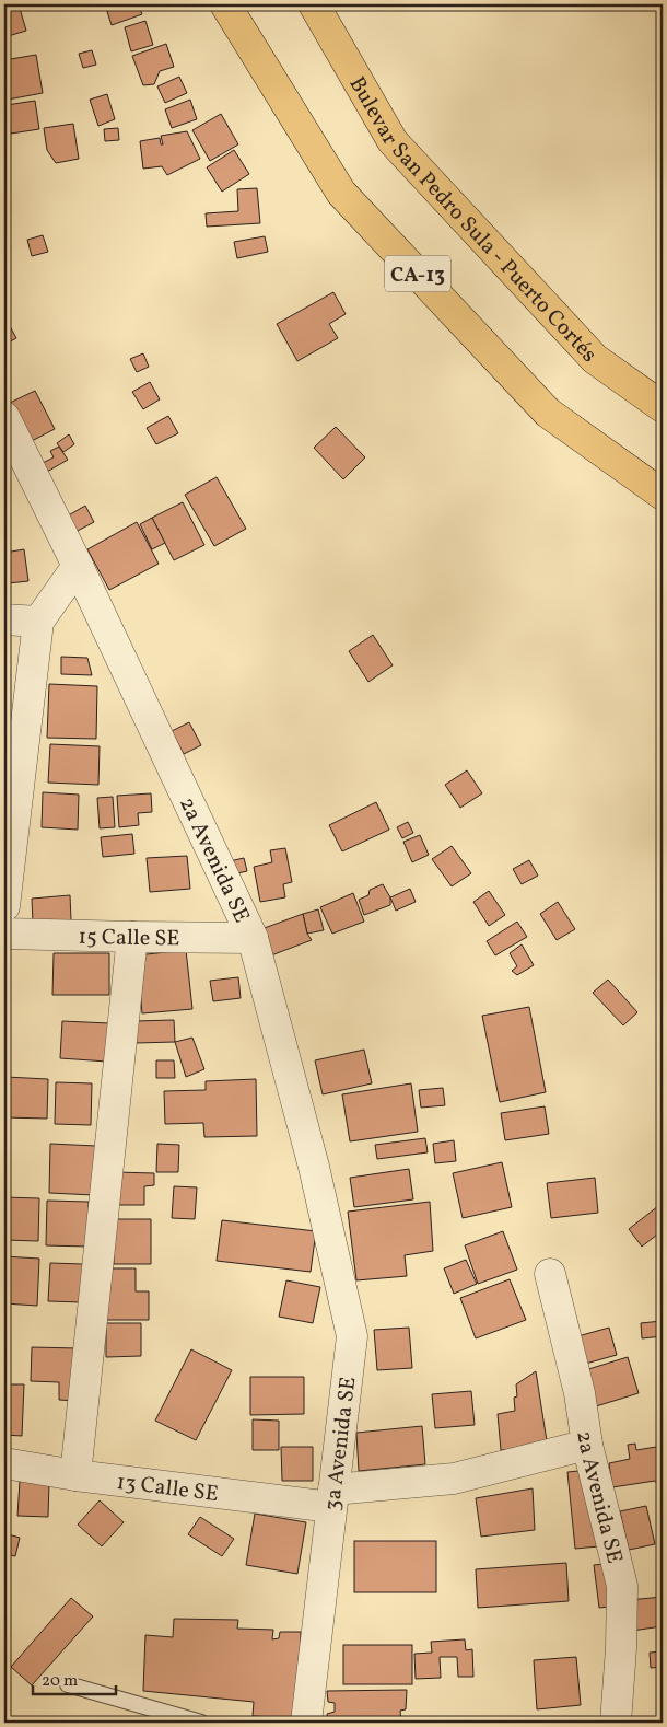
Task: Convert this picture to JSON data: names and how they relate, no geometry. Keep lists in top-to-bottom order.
{
  "streets": {
    "highway": ["Bulevar San Pedro Sula - Puerto Cortés", "CA-13"],
    "street": [
      "2a Avenida SE",
      "15 Calle SE",
      "3a Avenida SE",
      "13 Calle SE"
    ]
  },
  "crossings": [
    ["2a Avenida SE", "15 Calle SE"],
    ["2a Avenida SE", "3a Avenida SE"],
    ["2a Avenida SE", "13 Calle SE"],
    ["3a Avenida SE", "13 Calle SE"]
  ],
  "scale_bar": "20 m"
}
